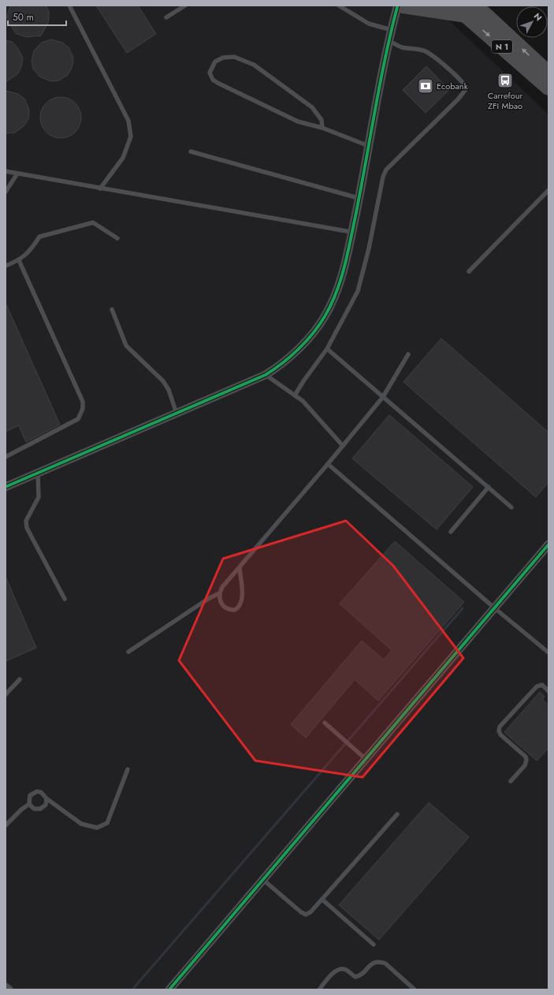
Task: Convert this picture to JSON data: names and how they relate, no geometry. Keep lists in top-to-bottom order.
{
  "streets": {
    "highway": ["N 1"]
  },
  "places": {
    "bus stop": ["Carrefour ZFI Mbao"],
    "bank": ["Ecobank"]
  },
  "scale_bar": "50 m",
  "north": "top right"
}
